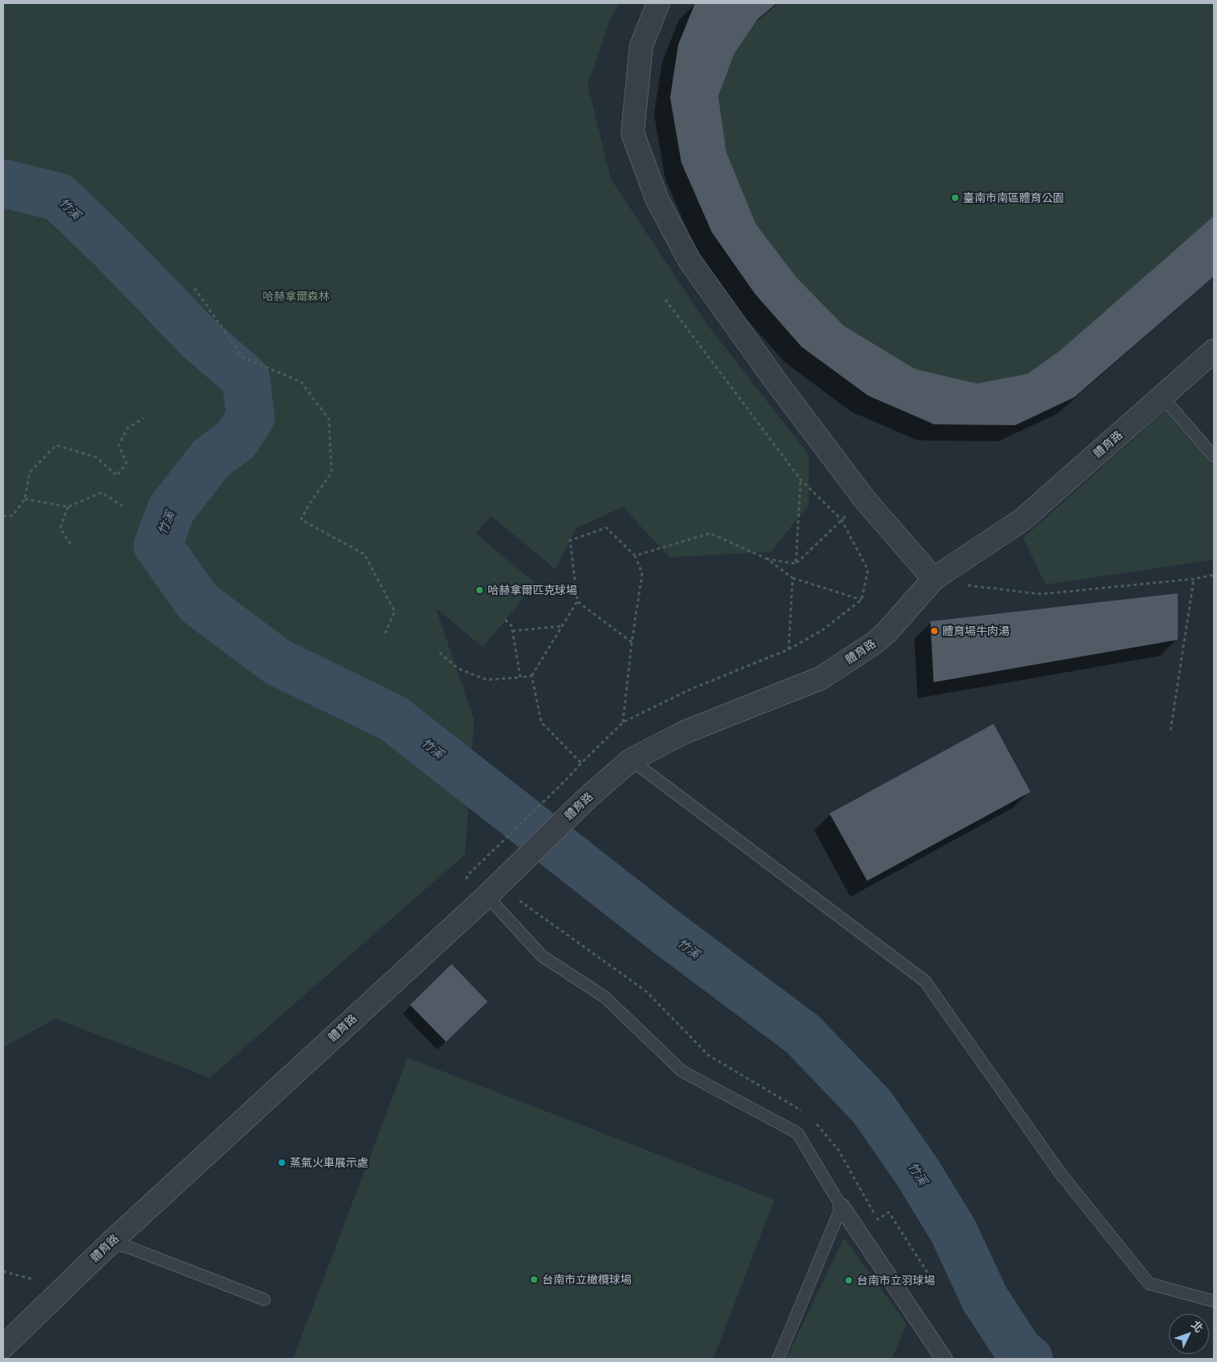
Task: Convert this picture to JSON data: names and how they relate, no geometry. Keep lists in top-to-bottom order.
{
  "streets": {
    "street": ["體育路"]
  },
  "water": ["竹溪"],
  "parks": ["哈赫拿爾森林"],
  "places": [
    "臺南市南區體育公園",
    "哈赫拿爾匹克球場",
    "體育場牛肉湯",
    "蒸氣火車展示處",
    "台南市立橄欖球場",
    "台南市立羽球場"
  ],
  "north": "top right"
}
